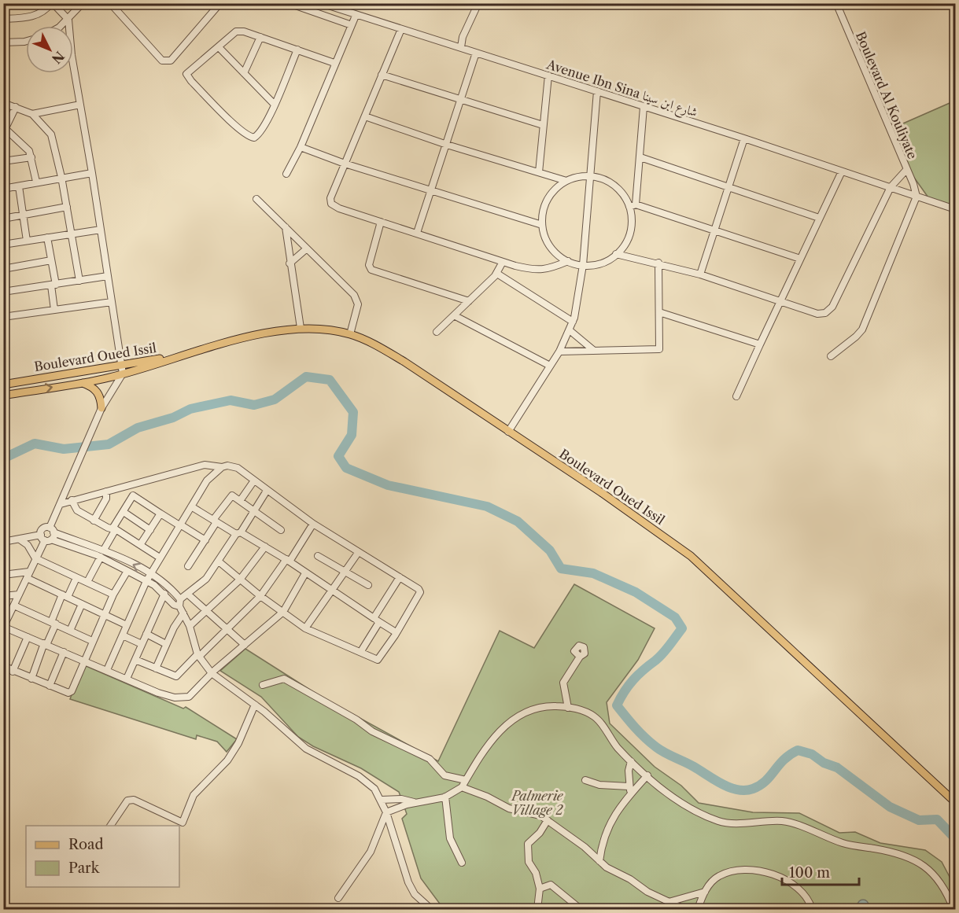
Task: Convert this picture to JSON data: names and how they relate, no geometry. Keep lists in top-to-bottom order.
{
  "streets": {
    "main road": ["Boulevard Oued Issil"],
    "street": ["Avenue Ibn Sina شارع ابن سينا", "Boulevard Al Kouliyate"]
  },
  "crossings": [
    ["Avenue Ibn Sina شارع ابن سينا", "Boulevard Al Kouliyate"]
  ],
  "parks": ["Palmerie Village 2"],
  "legend": ["Road", "Park"],
  "scale_bar": "100 m",
  "north": "bottom right"
}
